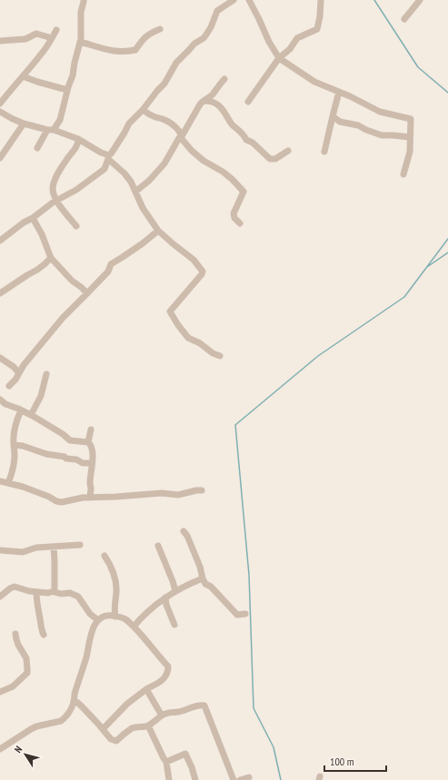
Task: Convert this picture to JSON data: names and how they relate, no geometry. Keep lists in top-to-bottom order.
{
  "scale_bar": "100 m",
  "north": "top left"
}
